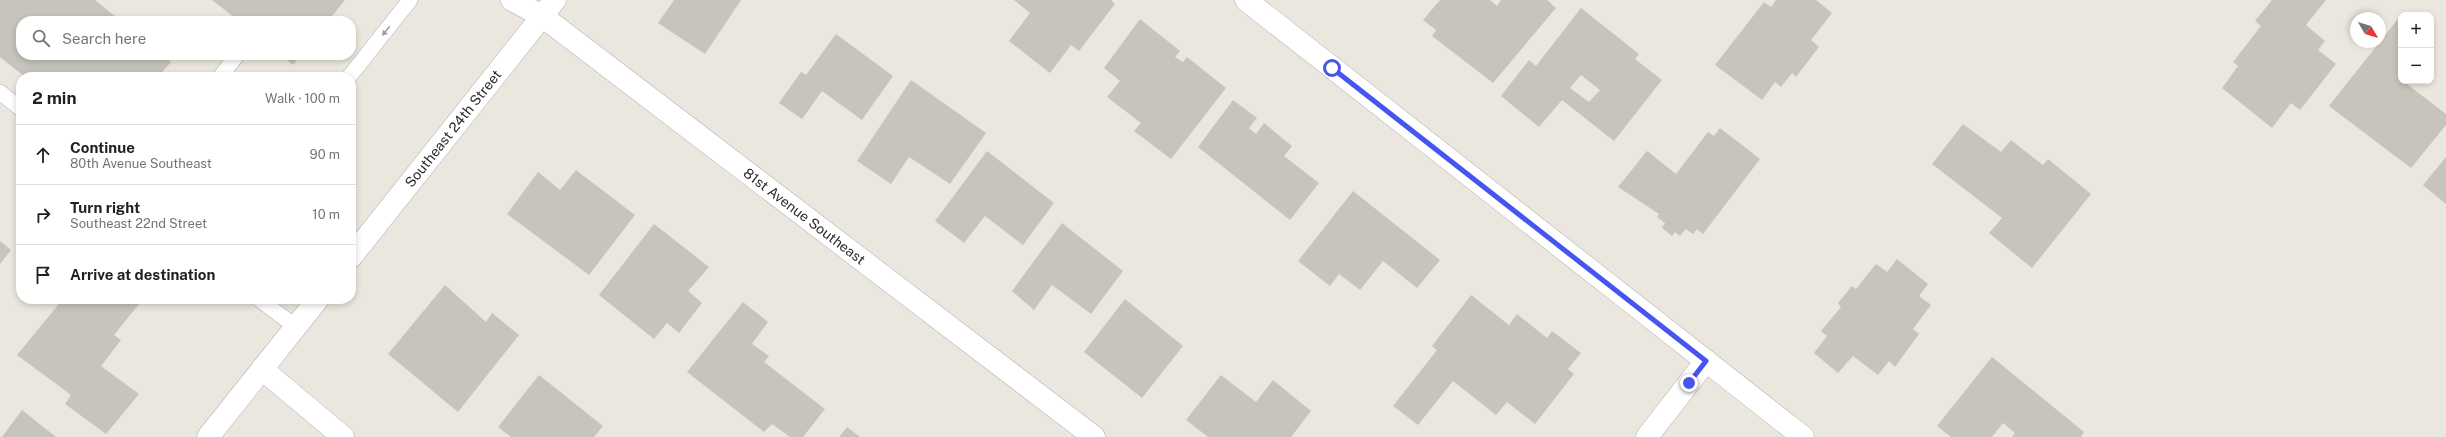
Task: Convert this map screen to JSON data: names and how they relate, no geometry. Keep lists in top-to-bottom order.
{
  "streets": {
    "street": ["Southeast 24th Street", "81st Avenue Southeast"]
  },
  "crossings": [
    ["Southeast 24th Street", "81st Avenue Southeast"]
  ],
  "north": "bottom right",
  "page": {
    "map_buttons": ["+", "−"],
    "search": "Search here",
    "heading": ["2 min", "Walk · 100 m"],
    "list": [
      ["Continue", "80th Avenue Southeast", "90 m"],
      ["Turn right", "Southeast 22nd Street", "10 m"],
      "Arrive at destination"
    ]
  }
}
